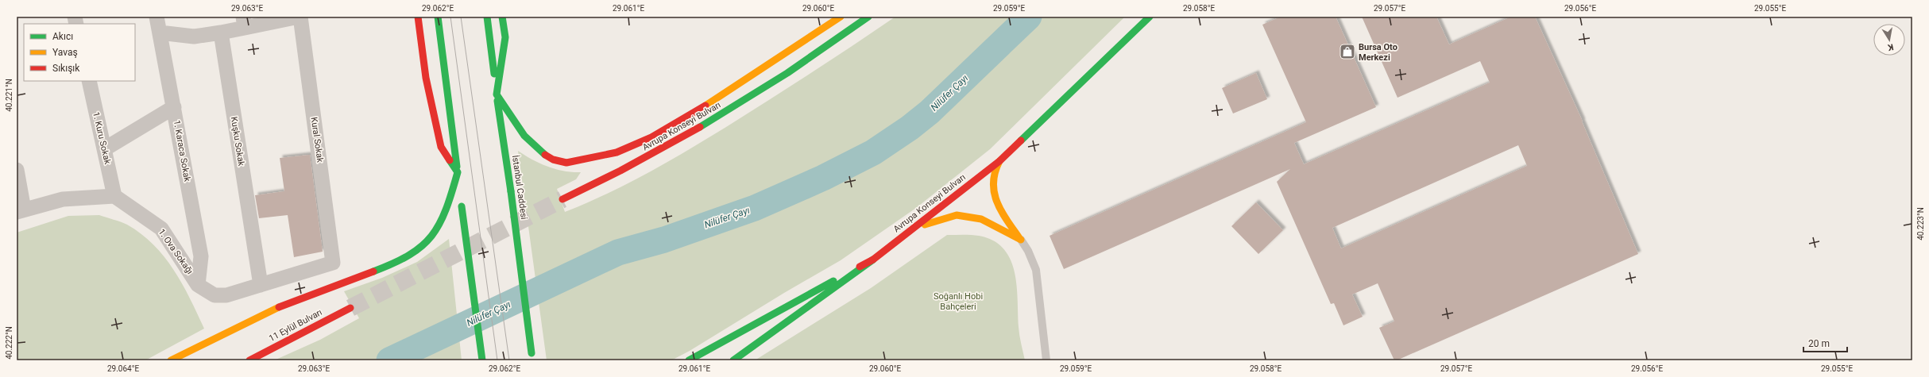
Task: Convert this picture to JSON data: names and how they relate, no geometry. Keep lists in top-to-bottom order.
{
  "streets": {
    "main road": ["Avrupa Konseyi Bulvarı", "İstanbul Caddesi", "11 Eylül Bulvarı"],
    "street": [
      "1. Kuru Sokak",
      "Kural Sokak",
      "Kuşku Sokak",
      "1. Karaca Sokak",
      "1. Ova Sokağı"
    ]
  },
  "crossings": [
    ["1. Kuru Sokak", "1. Ova Sokağı"],
    ["Kural Sokak", "1. Ova Sokağı"],
    ["Kuşku Sokak", "1. Ova Sokağı"],
    ["1. Karaca Sokak", "1. Ova Sokağı"]
  ],
  "water": ["Nilüfer Çayı"],
  "parks": ["Soğanlı Hobi Bahçeleri"],
  "places": {
    "shop": ["Bursa Oto Merkezi"]
  },
  "legend": ["Akıcı", "Yavaş", "Sıkışık"],
  "scale_bar": "20 m",
  "north": "bottom",
  "coordinates": [
    "29.063°E",
    "29.062°E",
    "29.061°E",
    "29.060°E",
    "29.059°E",
    "29.058°E",
    "29.057°E",
    "29.056°E",
    "29.055°E",
    "40.221°N",
    "40.223°N",
    "40.222°N",
    "29.064°E"
  ]
}
